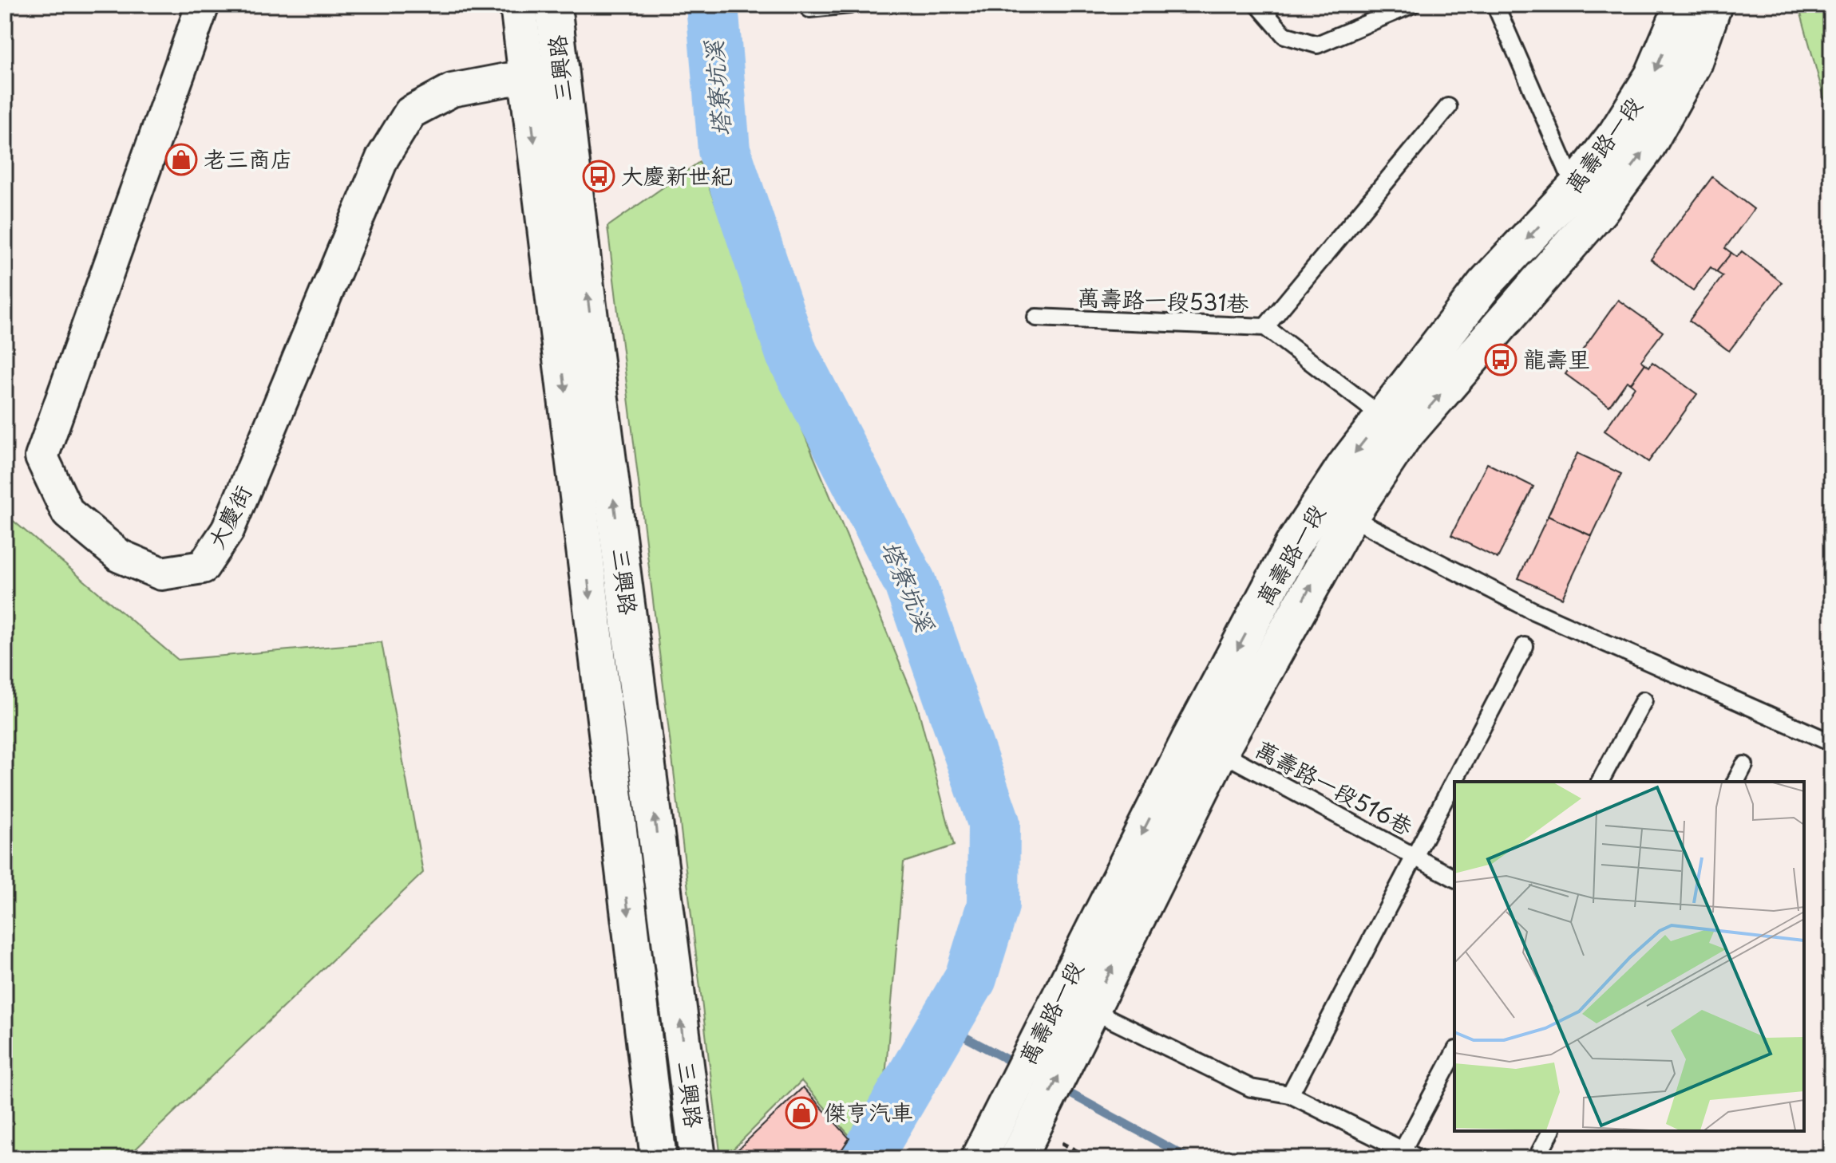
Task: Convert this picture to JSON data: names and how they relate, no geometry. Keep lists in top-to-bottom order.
{
  "streets": {
    "main road": ["三興路", "萬壽路一段"],
    "street": ["大慶街"],
    "lane": ["萬壽路一段531巷", "萬壽路一段516巷"]
  },
  "crossings": [
    ["三興路", "大慶街"],
    ["萬壽路一段", "萬壽路一段531巷"],
    ["萬壽路一段", "萬壽路一段516巷"]
  ],
  "water": ["塔寮坑溪"],
  "places": {
    "shop": ["老三商店", "傑亨汽車"],
    "bus stop": ["大慶新世紀", "龍壽里"]
  }
}
